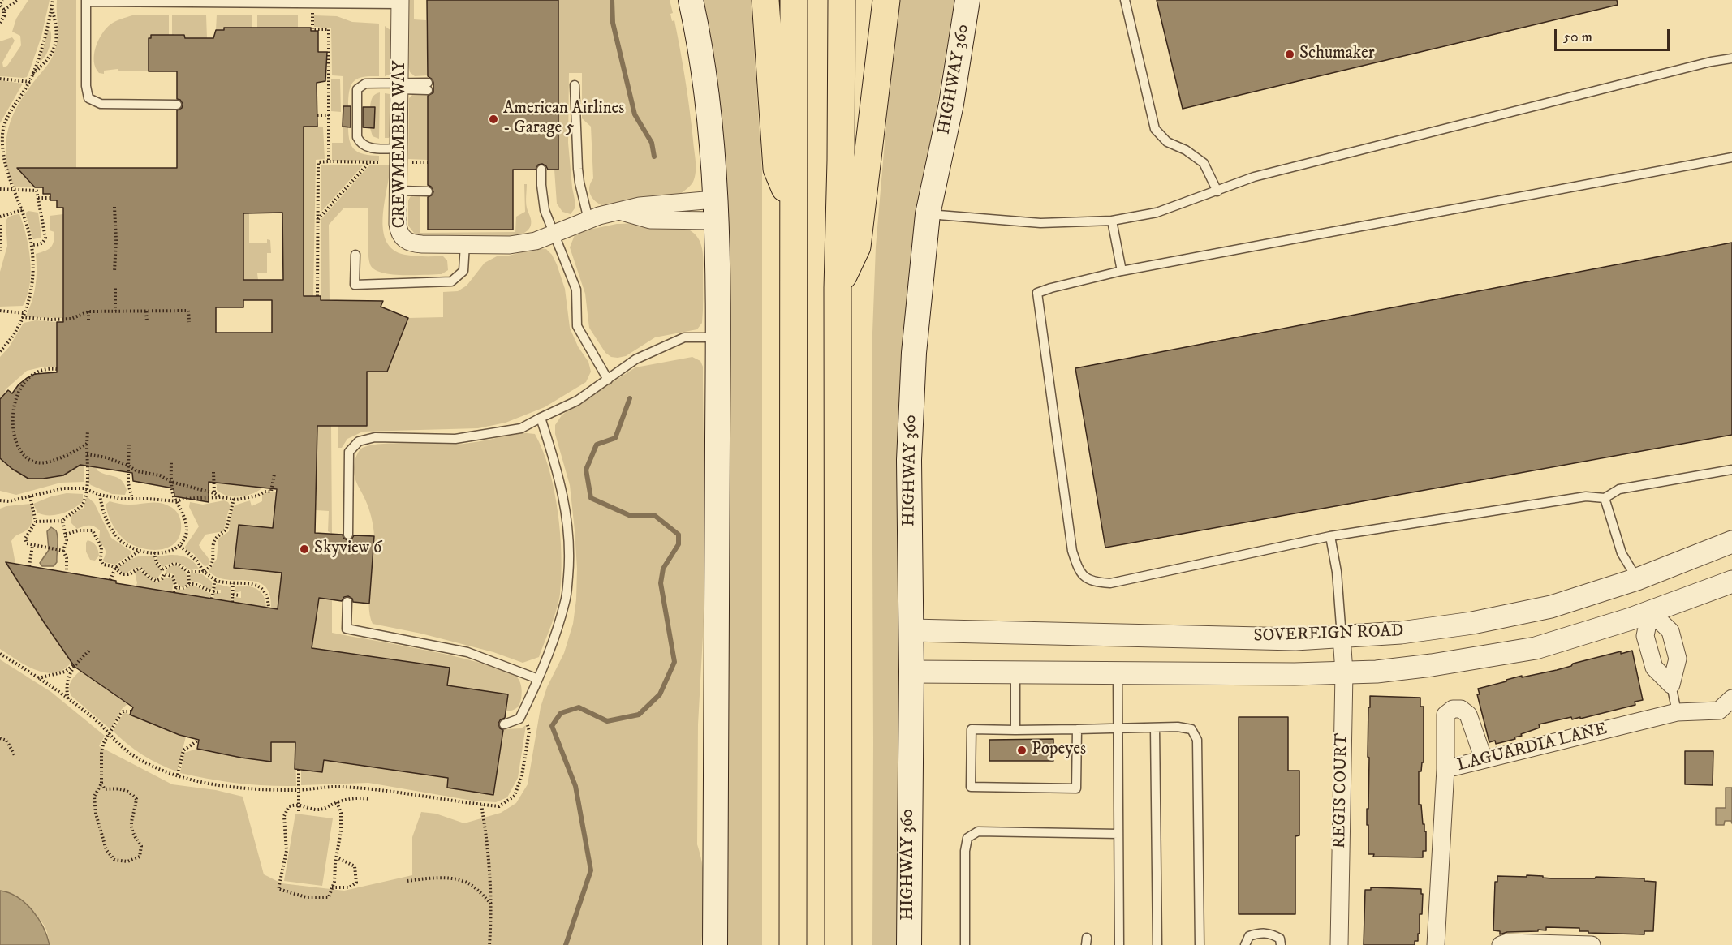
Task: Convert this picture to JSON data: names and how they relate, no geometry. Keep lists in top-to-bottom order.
{
  "streets": {
    "main road": ["HIGHWAY 360"],
    "street": [
      "CREWMEMBER WAY",
      "SOVEREIGN ROAD",
      "LAGUARDIA LANE",
      "REGIS COURT"
    ]
  },
  "crossings": [
    ["HIGHWAY 360", "SOVEREIGN ROAD"],
    ["SOVEREIGN ROAD", "REGIS COURT"]
  ],
  "places": [
    "Schumaker",
    "American Airlines - Garage 5",
    "Skyview 6",
    "Popeyes"
  ],
  "scale_bar": "50 m"
}
